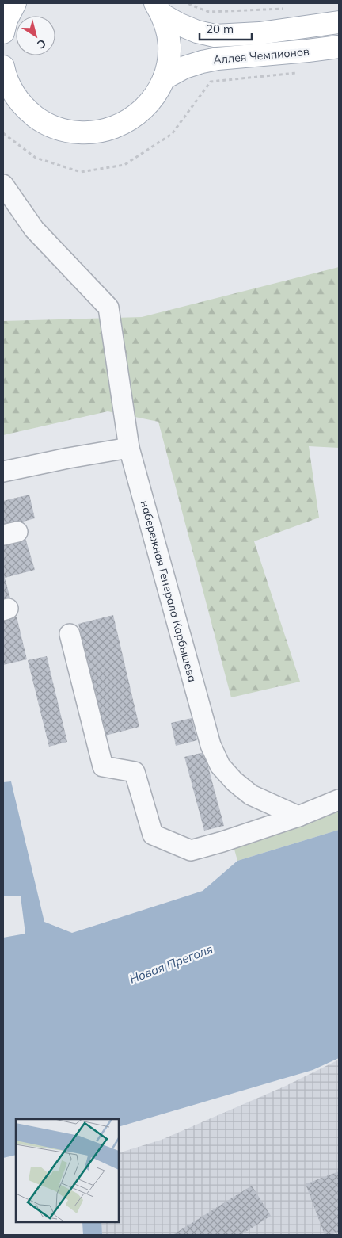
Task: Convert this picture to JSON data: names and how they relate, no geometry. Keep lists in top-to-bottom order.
{
  "streets": {
    "main road": ["Аллея Чемпионов"],
    "street": ["набережная Генерала Карбышева"]
  },
  "water": ["Новая Преголя"],
  "scale_bar": "20 m",
  "north": "bottom right"
}
